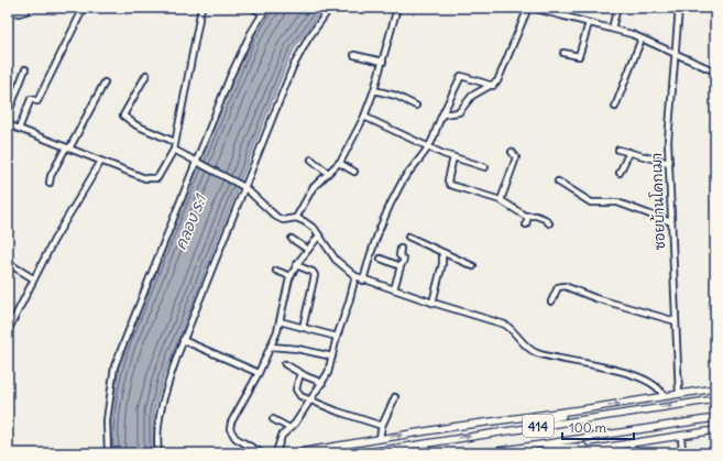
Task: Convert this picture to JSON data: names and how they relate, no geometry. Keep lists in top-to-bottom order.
{
  "streets": {
    "main road": ["414"],
    "street": ["ซอยบ้านโคกเมา"]
  },
  "crossings": [
    ["ซอยบ้านโคกเมา", "414"]
  ],
  "water": ["คลอง ร.1"],
  "scale_bar": "100 m"
}
